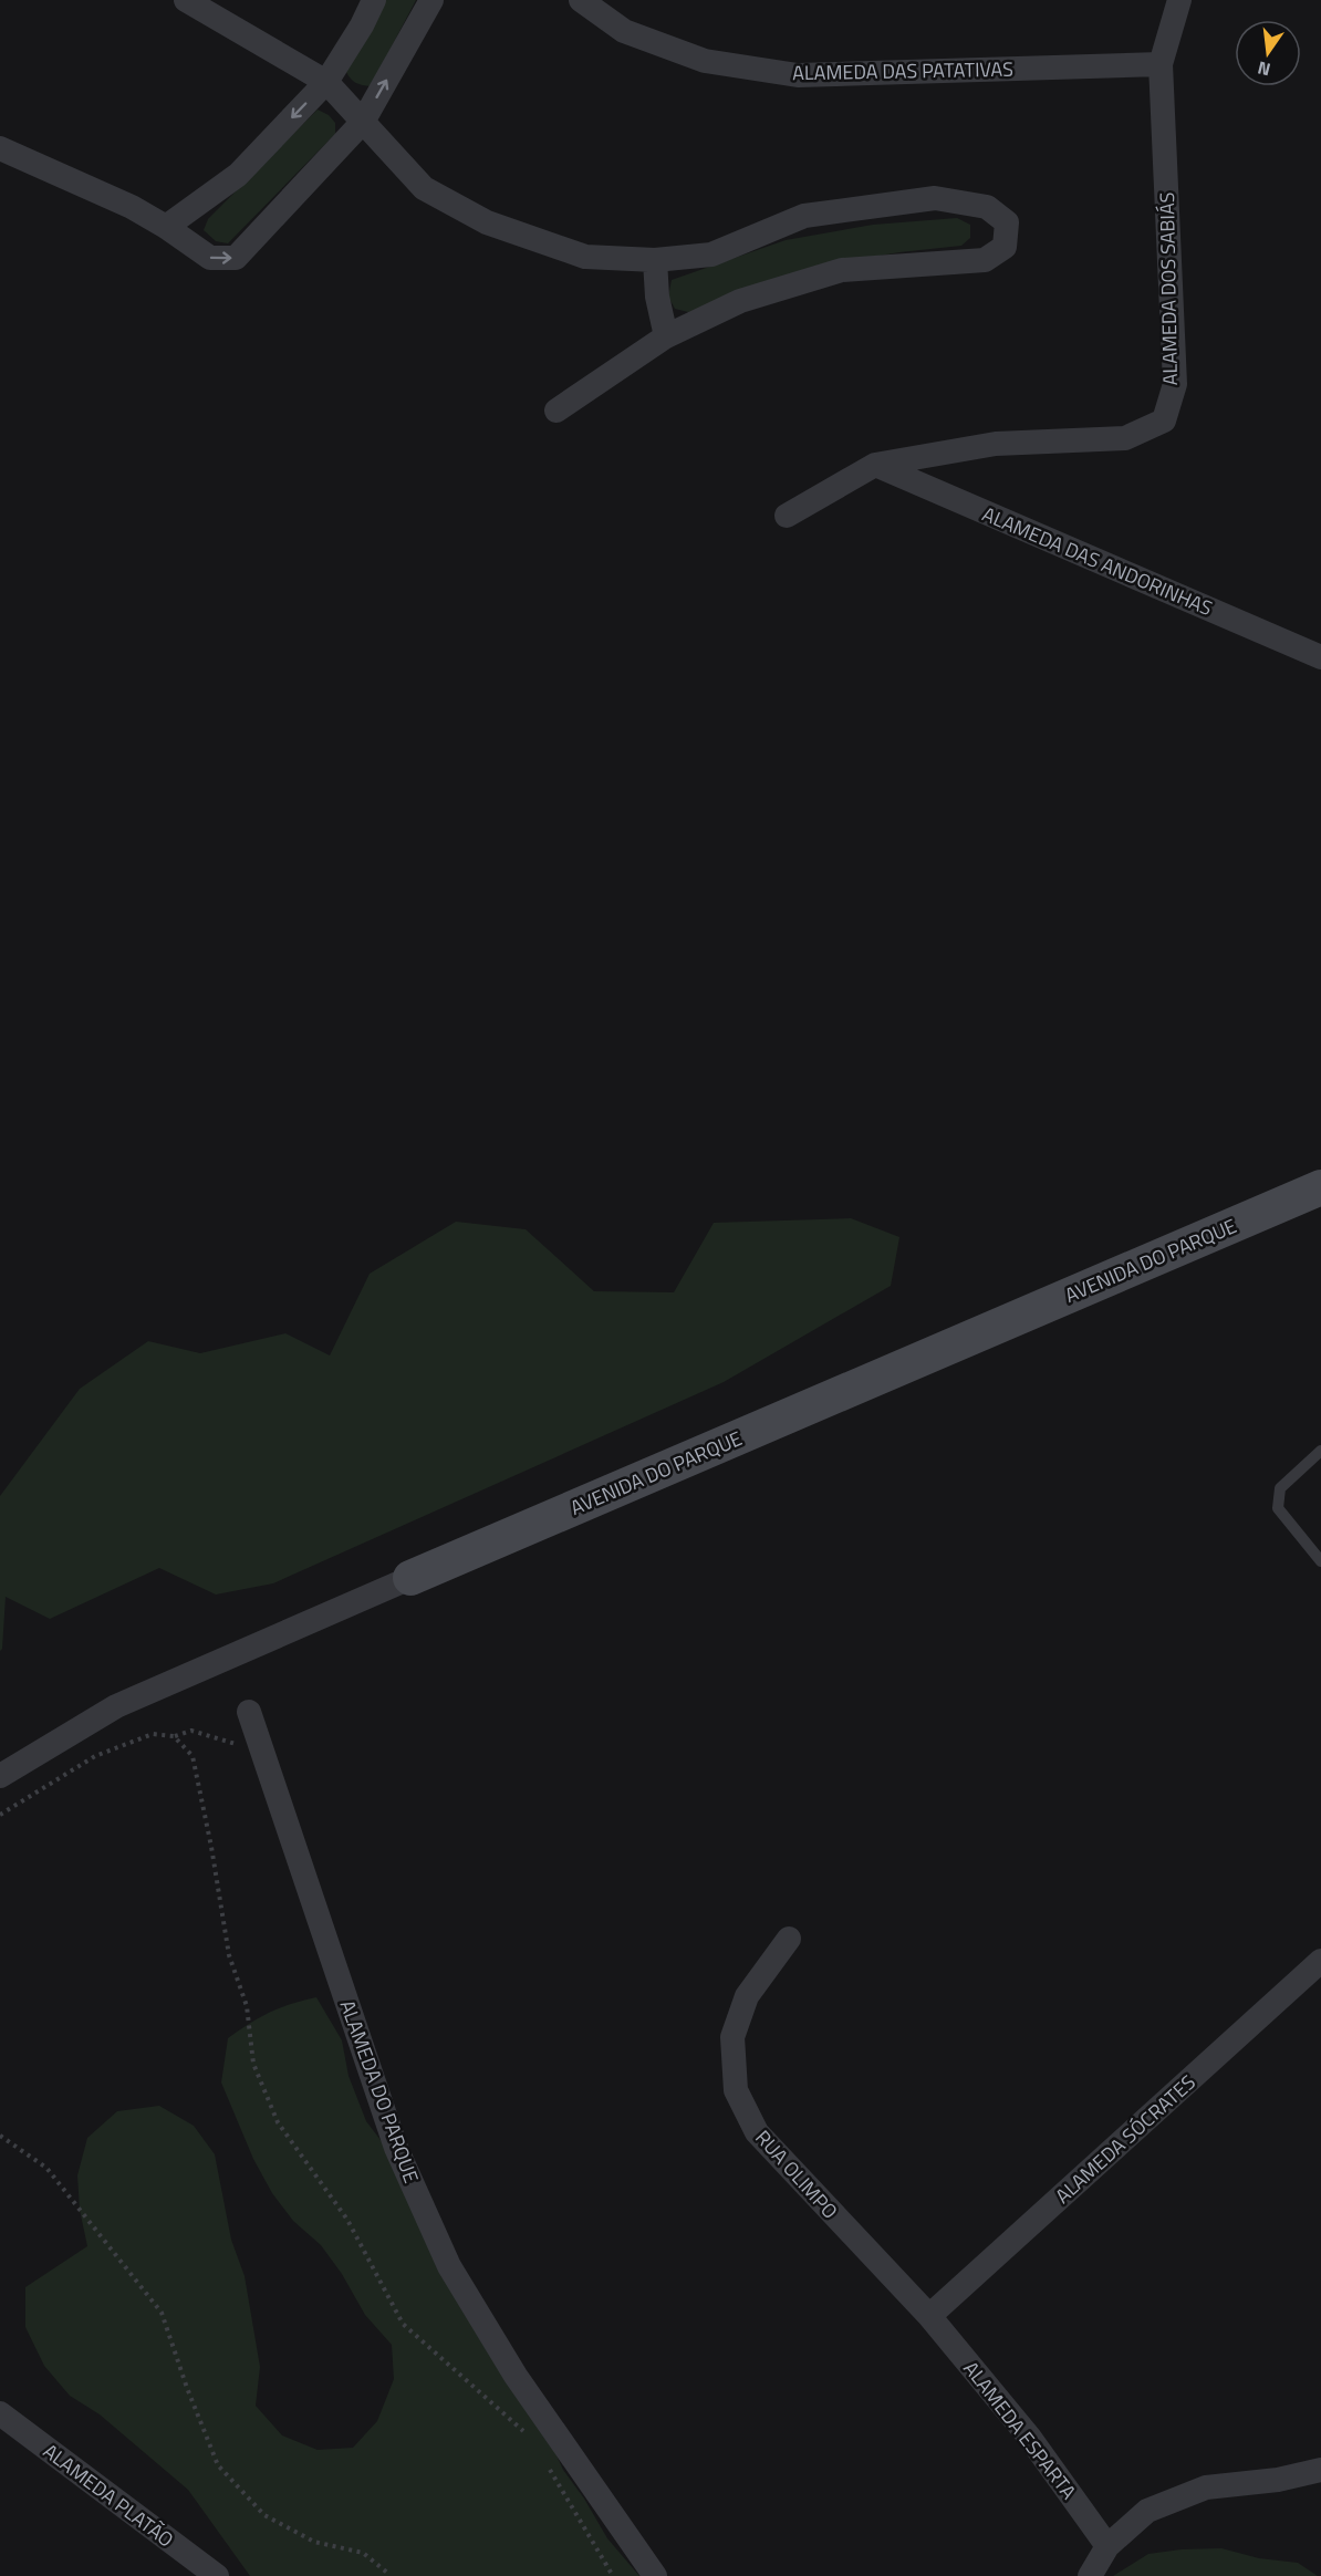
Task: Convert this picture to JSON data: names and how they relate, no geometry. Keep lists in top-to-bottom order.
{
  "streets": {
    "street": [
      "ALAMEDA DAS PATATIVAS",
      "ALAMEDA DOS SABIÁS",
      "ALAMEDA DAS ANDORINHAS",
      "AVENIDA DO PARQUE",
      "ALAMEDA DO PARQUE",
      "ALAMEDA SÓCRATES",
      "RUA OLIMPO",
      "ALAMEDA ESPARTA",
      "ALAMEDA PLATÃO"
    ]
  },
  "crossings": [
    ["ALAMEDA DAS PATATIVAS", "ALAMEDA DOS SABIÁS"],
    ["ALAMEDA DOS SABIÁS", "ALAMEDA DAS ANDORINHAS"],
    ["ALAMEDA SÓCRATES", "RUA OLIMPO"],
    ["ALAMEDA SÓCRATES", "ALAMEDA ESPARTA"],
    ["RUA OLIMPO", "ALAMEDA ESPARTA"]
  ],
  "north": "bottom"
}
